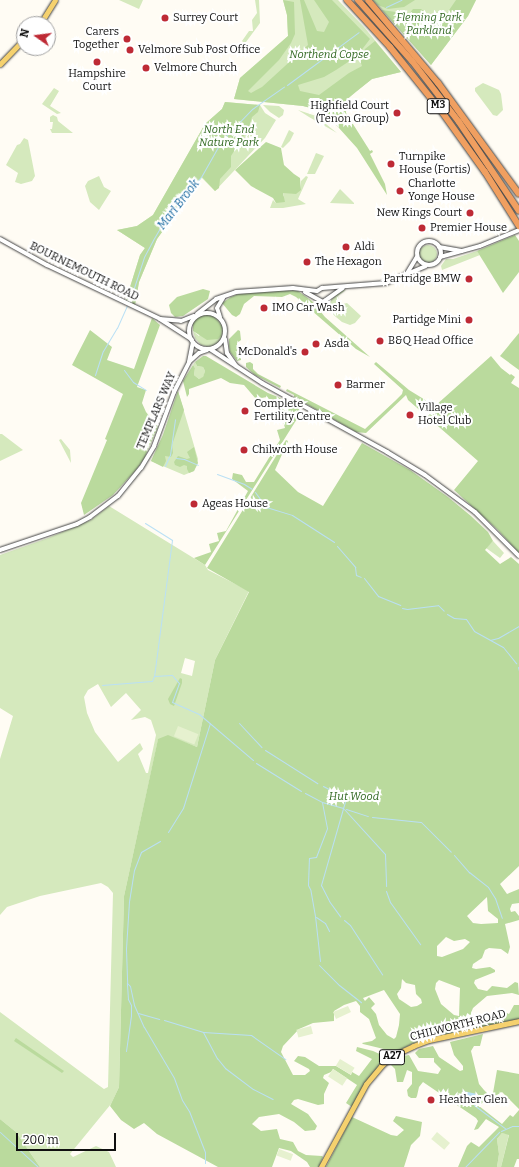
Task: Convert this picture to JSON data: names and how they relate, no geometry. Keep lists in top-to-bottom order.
{
  "streets": {
    "highway": ["M3"],
    "main road": ["CHILWORTH ROAD", "A27"],
    "street": ["BOURNEMOUTH ROAD", "TEMPLARS WAY"]
  },
  "crossings": [
    ["BOURNEMOUTH ROAD", "TEMPLARS WAY"]
  ],
  "water": ["Marl Brook"],
  "parks": [
    "Fleming Park Parkland",
    "Northend Copse",
    "North End Nature Park",
    "Hut Wood"
  ],
  "places": [
    "Surrey Court",
    "Carers Together",
    "Velmore Sub Post Office",
    "Hampshire Court",
    "Velmore Church",
    "Highfield Court (Tenon Group)",
    "Turnpike House (Fortis)",
    "Charlotte Yonge House",
    "New Kings Court",
    "Premier House",
    "Aldi",
    "The Hexagon",
    "Partridge BMW",
    "IMO Car Wash",
    "Partidge Mini",
    "B&Q Head Office",
    "Asda",
    "McDonald's",
    "Barmer",
    "Complete Fertility Centre",
    "Village Hotel Club",
    "Chilworth House",
    "Ageas House",
    "Heather Glen"
  ],
  "scale_bar": "200 m",
  "north": "left"
}
